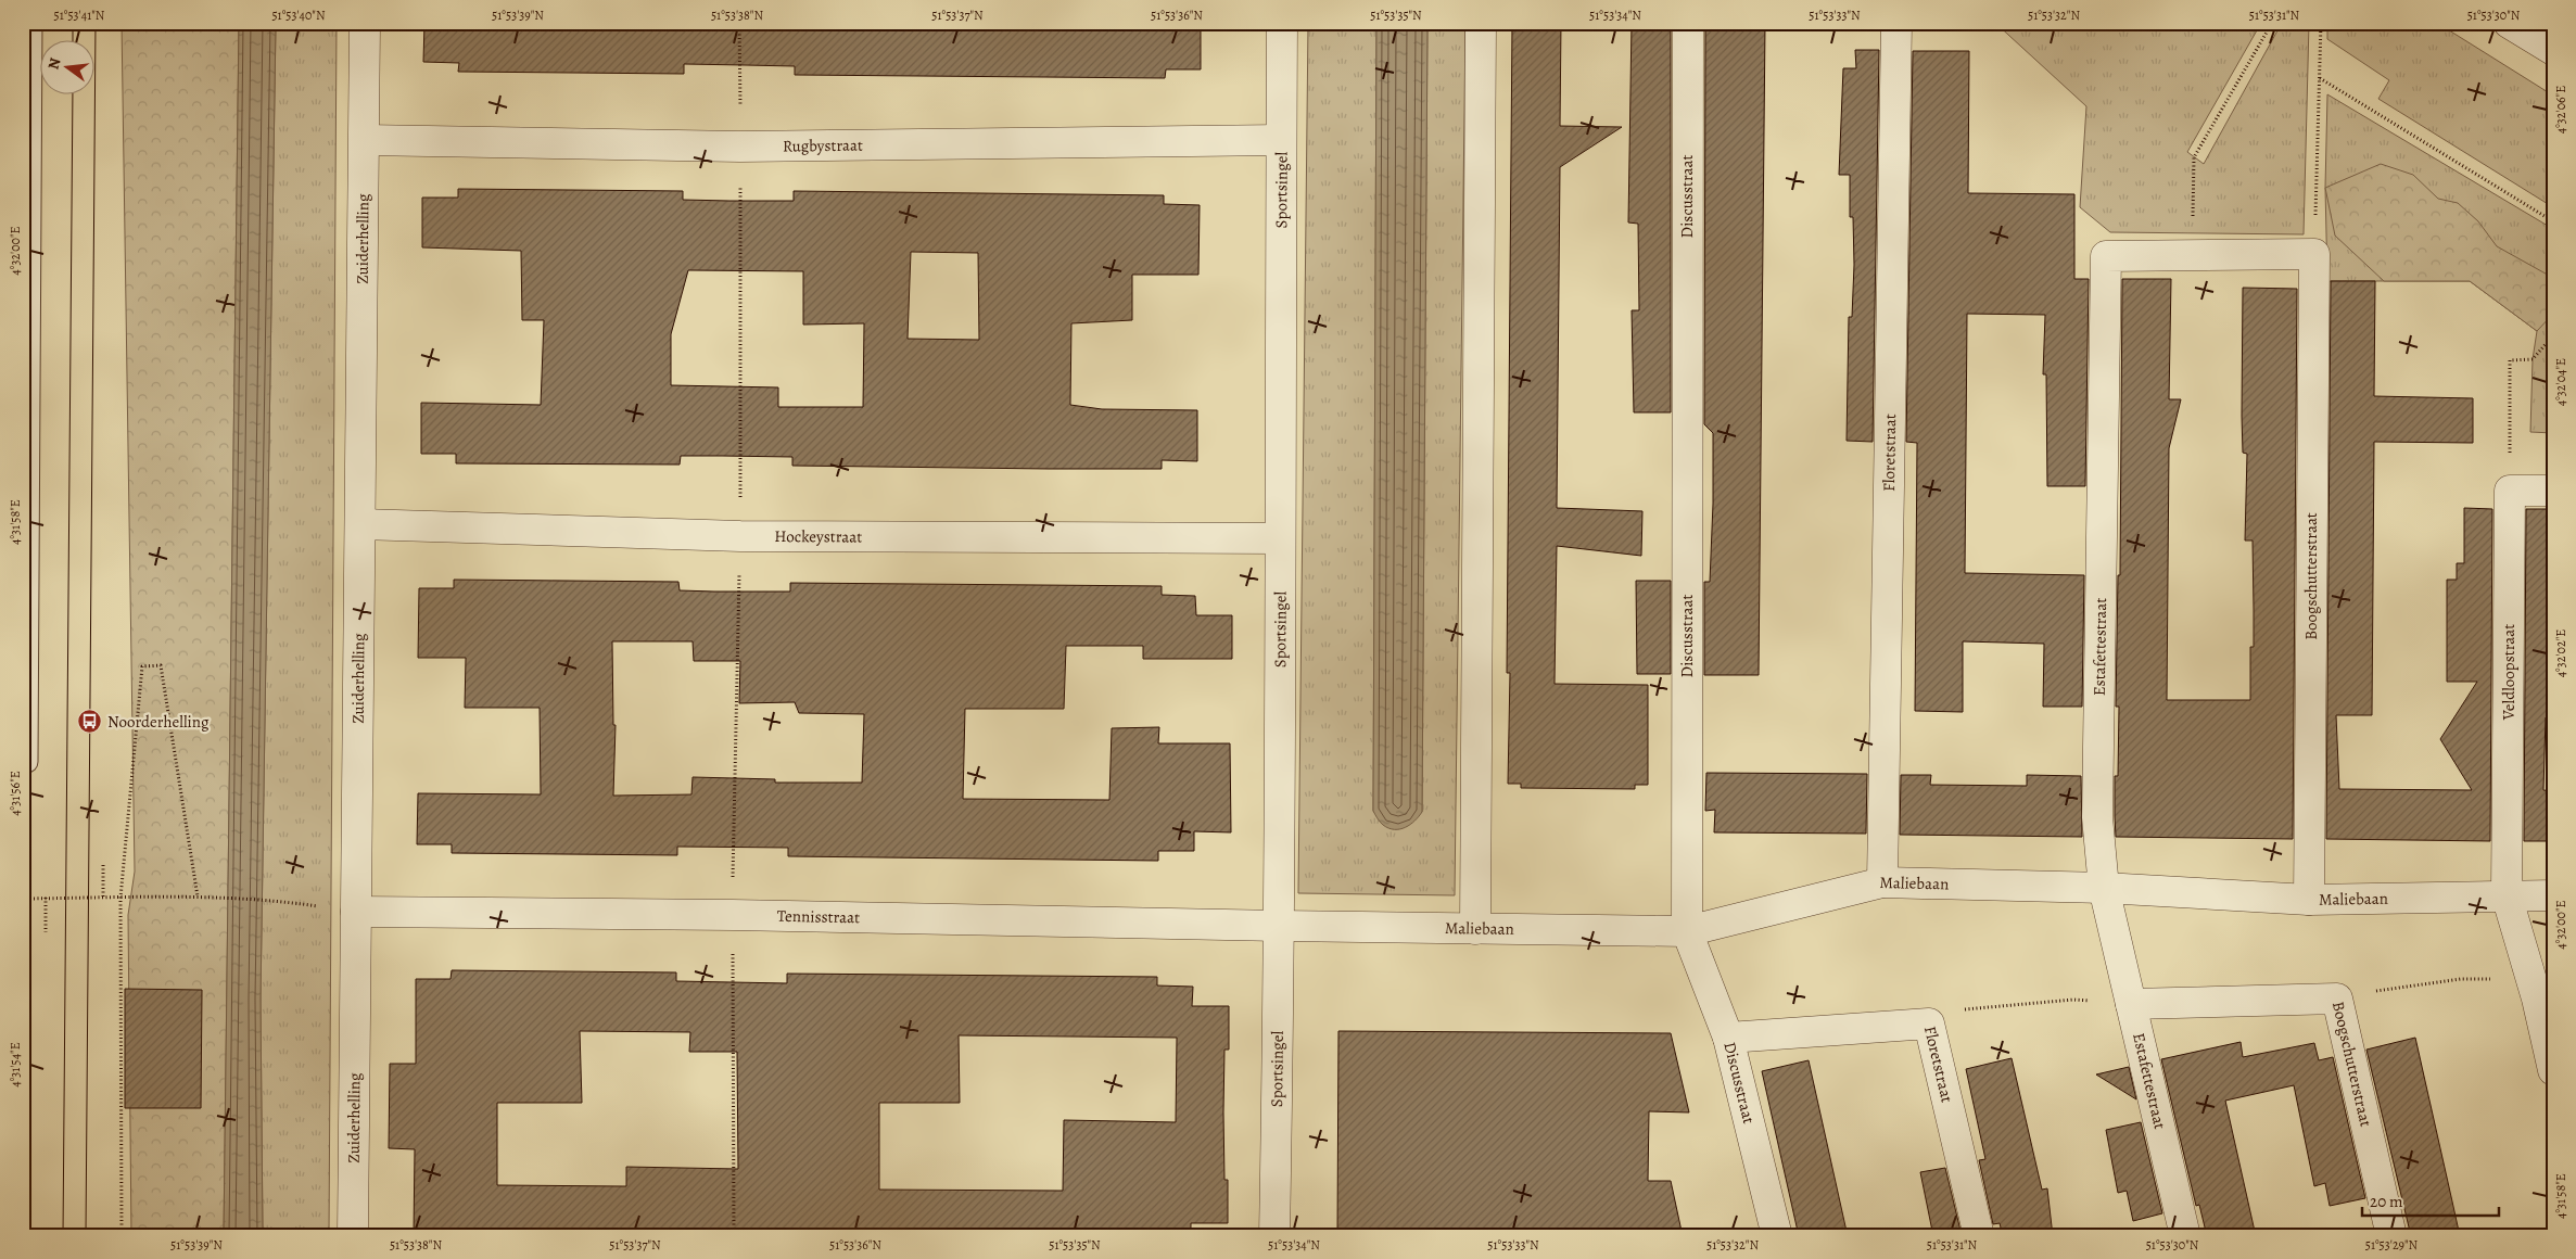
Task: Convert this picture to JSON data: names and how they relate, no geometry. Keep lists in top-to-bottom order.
{
  "streets": {
    "street": [
      "Rugbystraat",
      "Sportsingel",
      "Discusstraat",
      "Zuiderhelling",
      "Floretstraat",
      "Hockeystraat",
      "Boogschutterstraat",
      "Estafettestraat",
      "Veldloopstraat",
      "Maliebaan",
      "Tennisstraat"
    ]
  },
  "crossings": [
    ["Rugbystraat", "Sportsingel"],
    ["Rugbystraat", "Zuiderhelling"],
    ["Sportsingel", "Hockeystraat"],
    ["Sportsingel", "Maliebaan"],
    ["Sportsingel", "Tennisstraat"],
    ["Discusstraat", "Floretstraat"],
    ["Discusstraat", "Maliebaan"],
    ["Zuiderhelling", "Hockeystraat"],
    ["Zuiderhelling", "Tennisstraat"],
    ["Floretstraat", "Maliebaan"],
    ["Boogschutterstraat", "Estafettestraat"],
    ["Boogschutterstraat", "Maliebaan"],
    ["Estafettestraat", "Maliebaan"],
    ["Veldloopstraat", "Maliebaan"],
    ["Maliebaan", "Tennisstraat"]
  ],
  "places": {
    "bus stop": ["Noorderhelling"]
  },
  "scale_bar": "20 m",
  "north": "left",
  "coordinates": [
    "51°53'41\"N",
    "51°53'40\"N",
    "51°53'39\"N",
    "51°53'38\"N",
    "51°53'37\"N",
    "51°53'36\"N",
    "51°53'35\"N",
    "51°53'34\"N",
    "51°53'33\"N",
    "51°53'32\"N",
    "51°53'31\"N",
    "51°53'30\"N",
    "4°32'06\"E",
    "4°32'00\"E",
    "4°32'04\"E",
    "4°31'58\"E",
    "4°32'02\"E",
    "4°31'56\"E",
    "4°31'54\"E",
    "51°53'29\"N"
  ]
}
